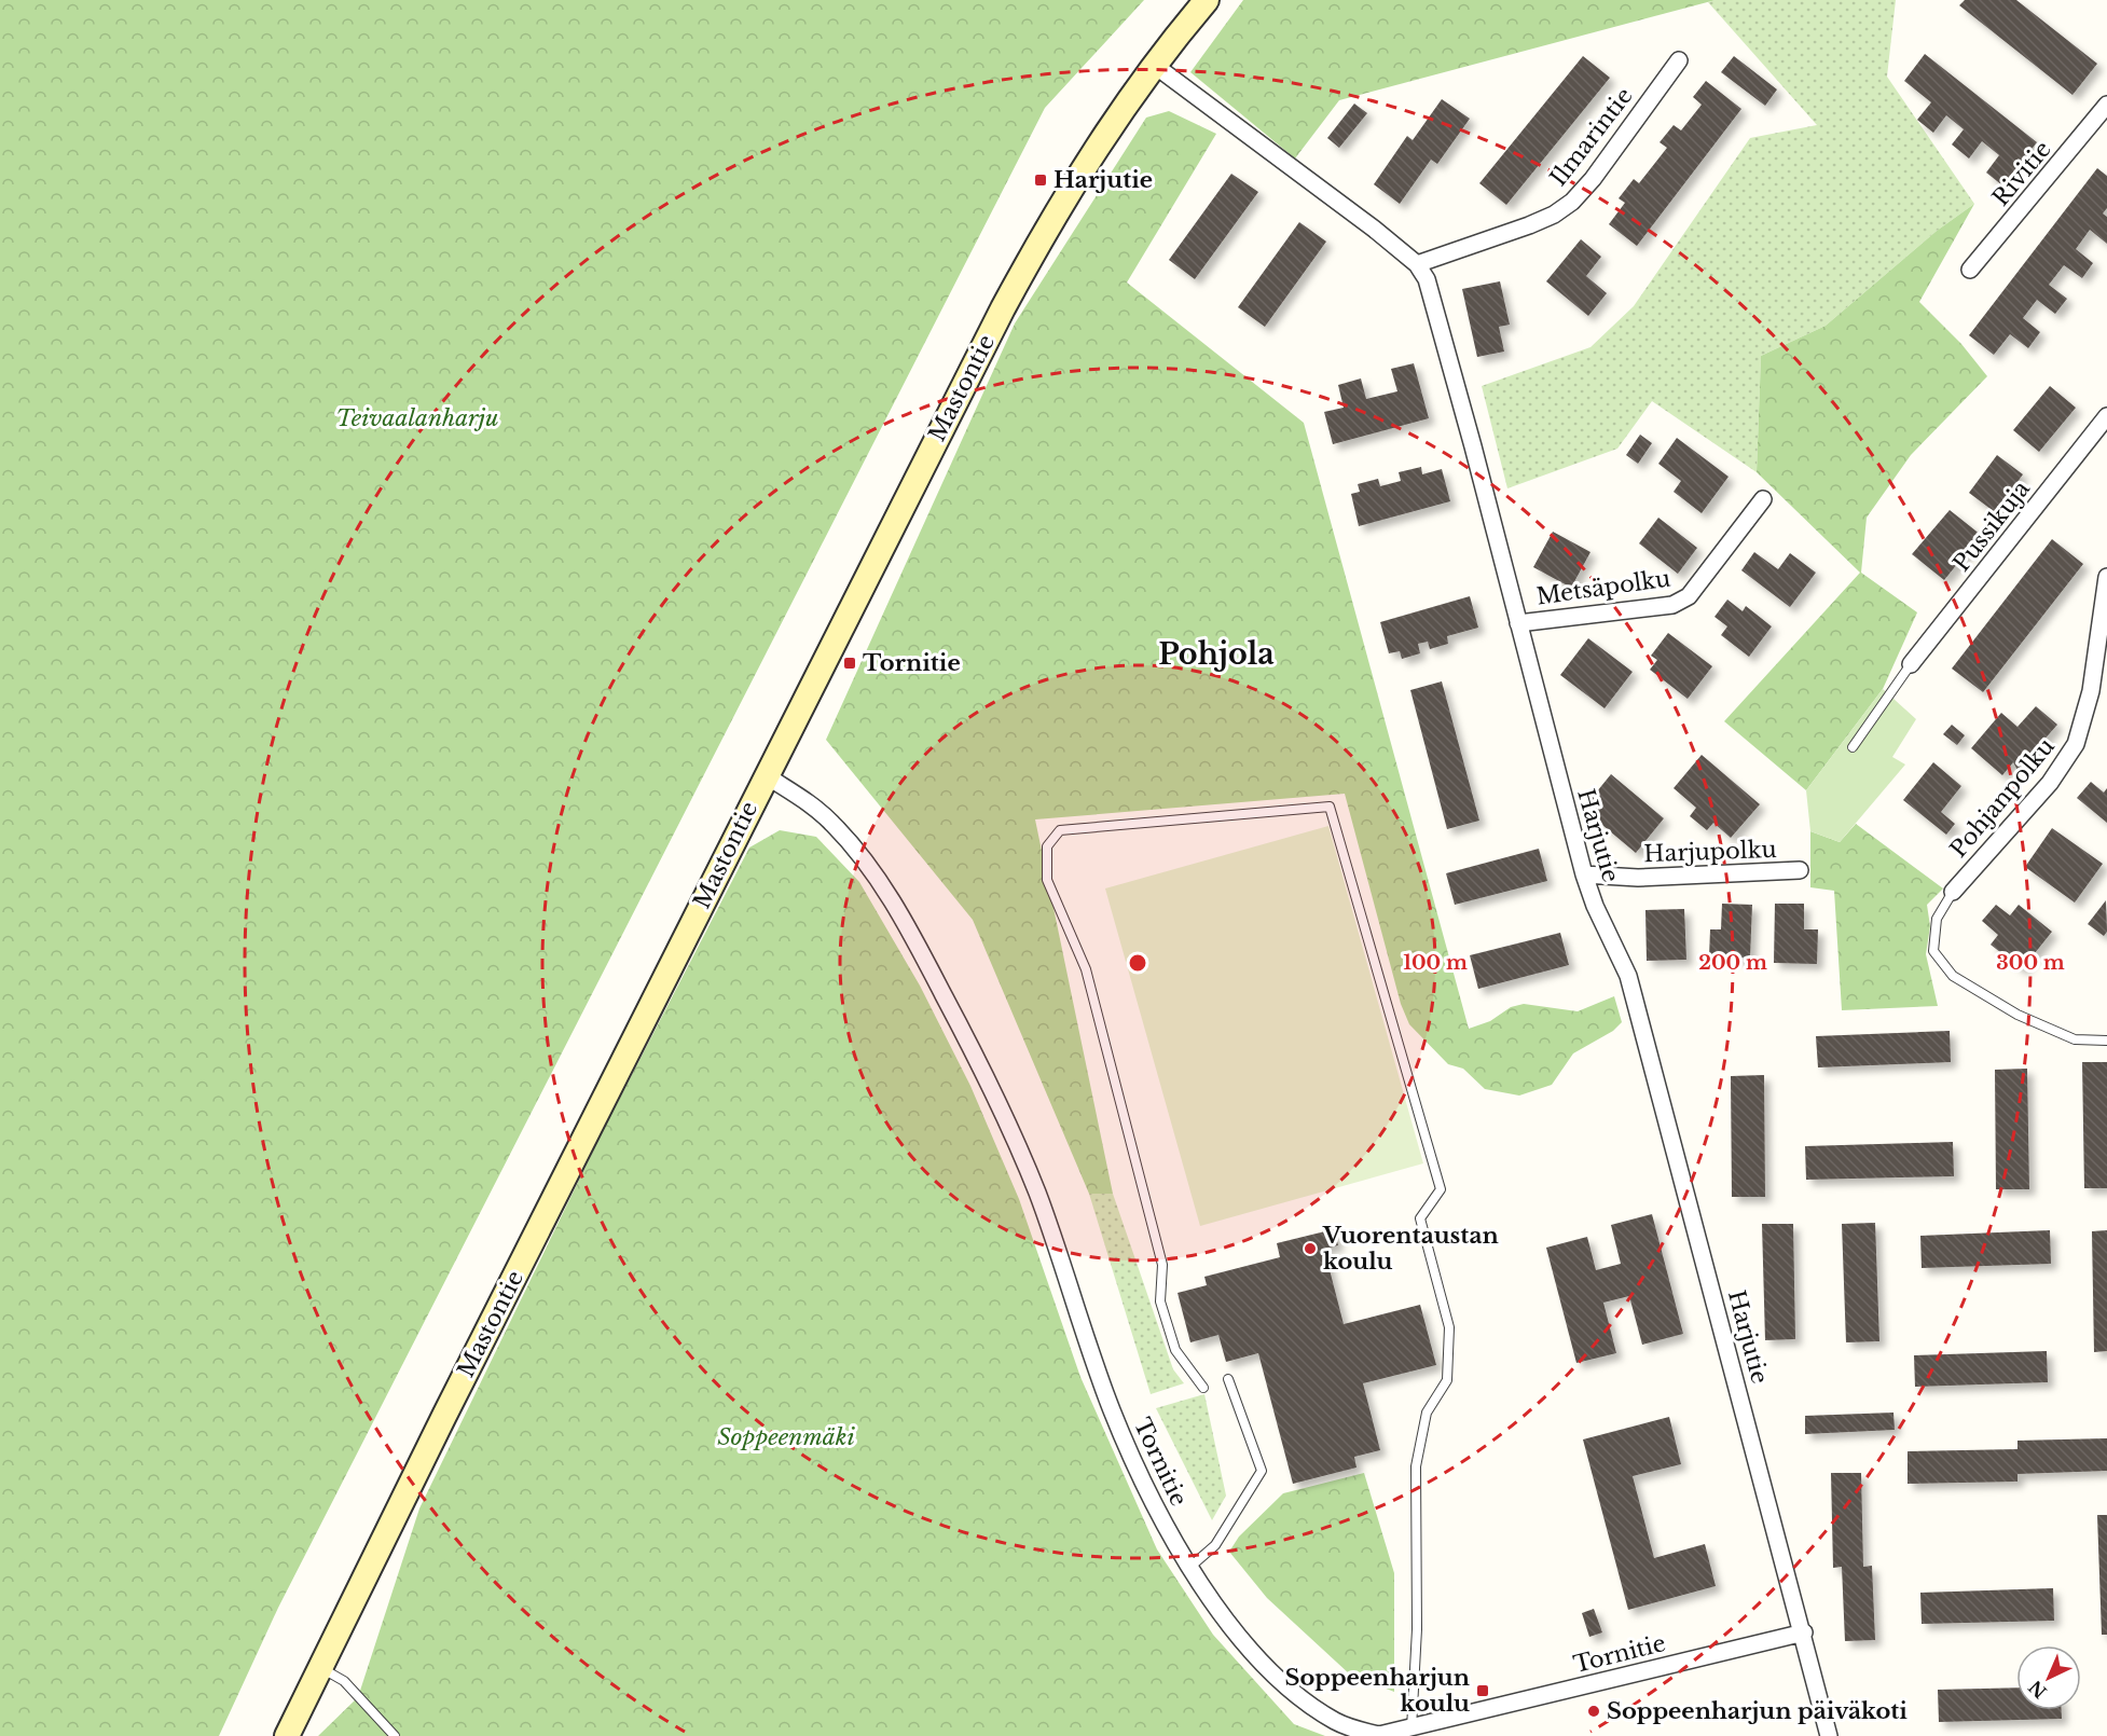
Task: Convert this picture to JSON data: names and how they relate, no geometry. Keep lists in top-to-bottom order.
{
  "streets": {
    "main road": ["Mastontie"],
    "street": [
      "Ilmarintie",
      "Rivitie",
      "Pussikuja",
      "Metsäpolku",
      "Pohjanpolku",
      "Harjutie",
      "Harjupolku",
      "Tornitie"
    ]
  },
  "crossings": [
    ["Ilmarintie", "Harjutie"],
    ["Mastontie", "Harjutie"],
    ["Mastontie", "Tornitie"],
    ["Metsäpolku", "Harjutie"],
    ["Harjutie", "Harjupolku"],
    ["Harjutie", "Tornitie"]
  ],
  "districts": ["Pohjola"],
  "parks": ["Teivaalanharju", "Soppeenmäki"],
  "places": {
    "transit": ["Harjutie", "Tornitie", "Soppeenharjun koulu"],
    "other": ["Vuorentaustan koulu", "Soppeenharjun päiväkoti"]
  },
  "north": "bottom left",
  "rings": ["100 m", "200 m", "300 m"]
}
